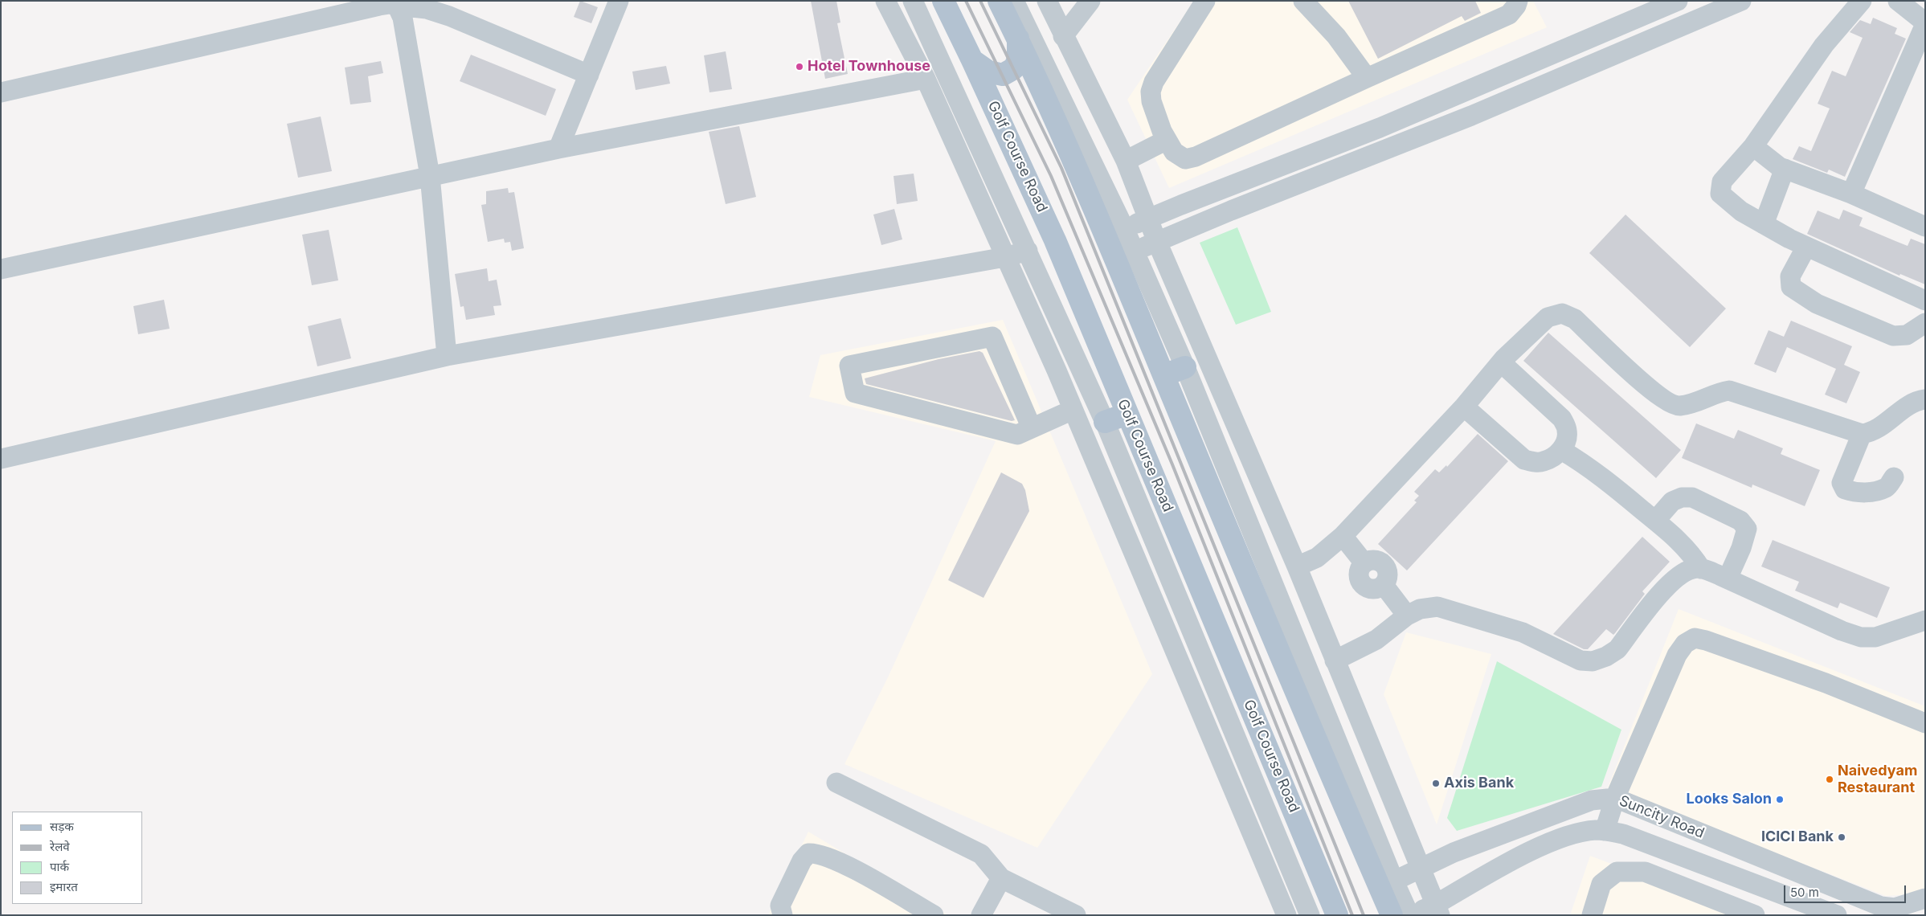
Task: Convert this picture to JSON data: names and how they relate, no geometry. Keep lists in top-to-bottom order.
{
  "streets": {
    "main road": ["Golf Course Road"],
    "street": ["Suncity Road"]
  },
  "places": [
    "Hotel Townhouse",
    "Naivedyam Restaurant",
    "Axis Bank",
    "Looks Salon",
    "ICICI Bank"
  ],
  "legend": [
    "सड़क",
    "रेलवे",
    "पार्क",
    "इमारत"
  ],
  "scale_bar": "50 m"
}
